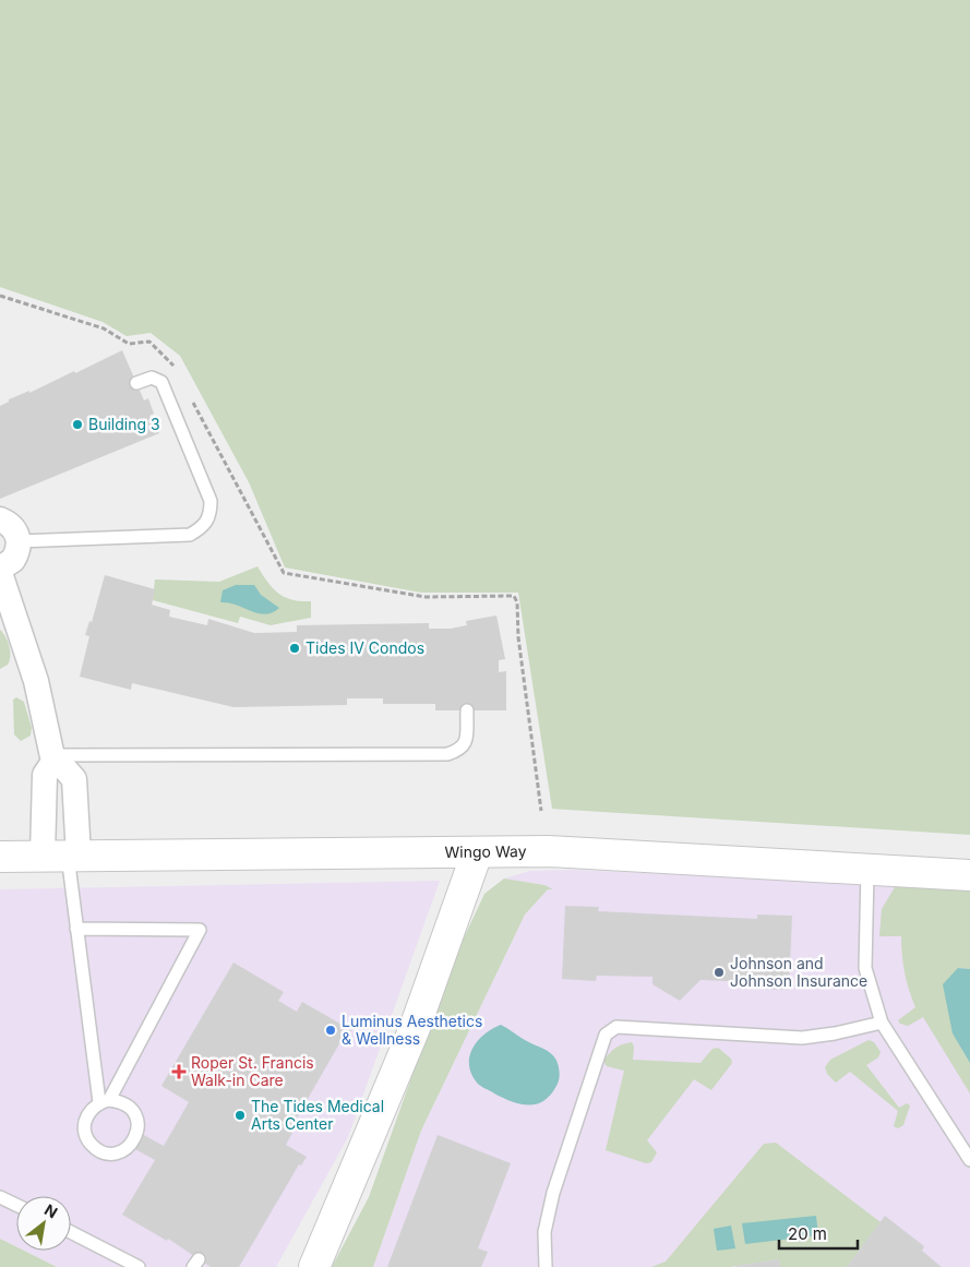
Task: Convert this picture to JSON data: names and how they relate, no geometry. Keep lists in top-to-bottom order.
{
  "streets": {
    "main road": ["Wingo Way"]
  },
  "places": {
    "other": [
      "Building 3",
      "Tides IV Condos",
      "Johnson and Johnson Insurance",
      "Luminus Aesthetics & Wellness",
      "The Tides Medical Arts Center"
    ],
    "health": ["Roper St. Francis Walk-in Care"]
  },
  "scale_bar": "20 m",
  "north": "top right"
}
